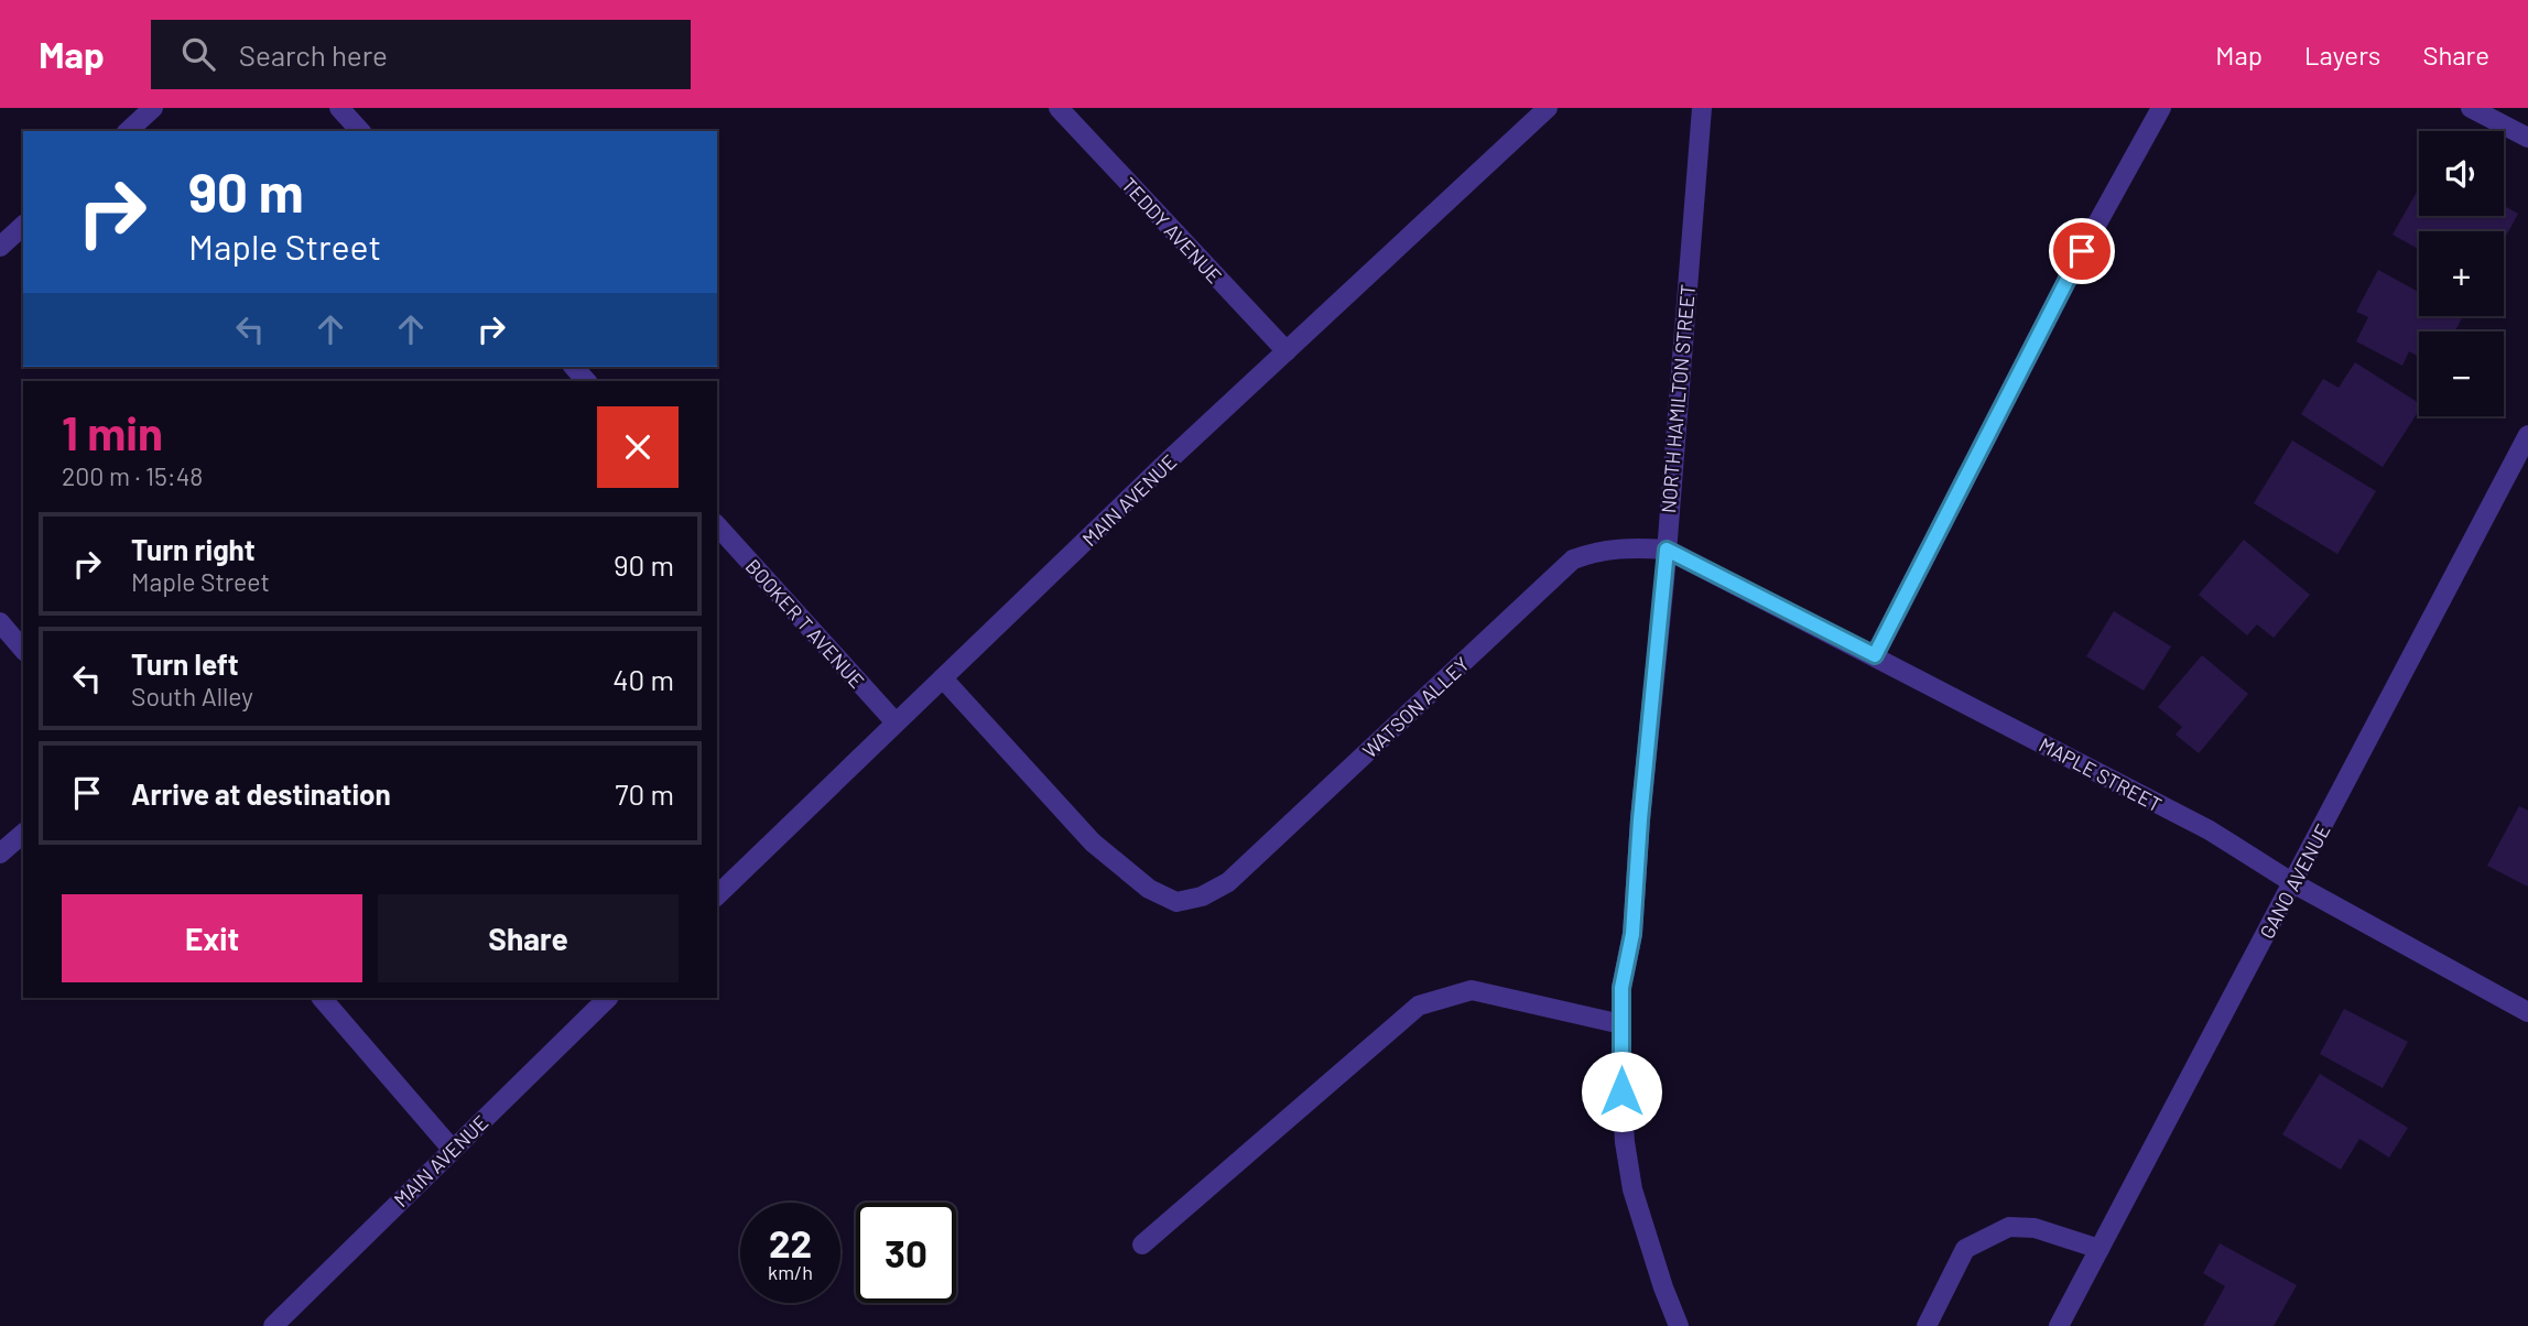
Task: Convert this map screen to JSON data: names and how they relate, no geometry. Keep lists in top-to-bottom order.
{
  "streets": {
    "street": [
      "TEDDY AVENUE",
      "NORTH HAMILTON STREET",
      "MAIN AVENUE",
      "BOOKER T AVENUE",
      "WATSON ALLEY",
      "MAPLE STREET",
      "GANO AVENUE"
    ]
  },
  "crossings": [
    ["TEDDY AVENUE", "MAIN AVENUE"],
    ["NORTH HAMILTON STREET", "WATSON ALLEY"],
    ["NORTH HAMILTON STREET", "MAPLE STREET"],
    ["MAIN AVENUE", "BOOKER T AVENUE"],
    ["MAIN AVENUE", "WATSON ALLEY"],
    ["WATSON ALLEY", "MAPLE STREET"],
    ["MAPLE STREET", "GANO AVENUE"]
  ],
  "page": {
    "header": "Map",
    "search": "Search here",
    "nav": ["Map", "Layers", "Share"],
    "map_buttons": ["+", "−"],
    "turn": ["90 m", "Maple Street"],
    "heading": ["1 min", "200 m · 15:48"],
    "list": [
      {
        "name": "Turn right",
        "note": "Maple Street",
        "value": "90 m"
      },
      {
        "name": "Turn left",
        "note": "South Alley",
        "value": "40 m"
      },
      {
        "name": "Arrive at destination",
        "value": "70 m"
      }
    ],
    "buttons": ["Exit", "Share"],
    "speed": "22 km/h",
    "limit": "30"
  }
}
